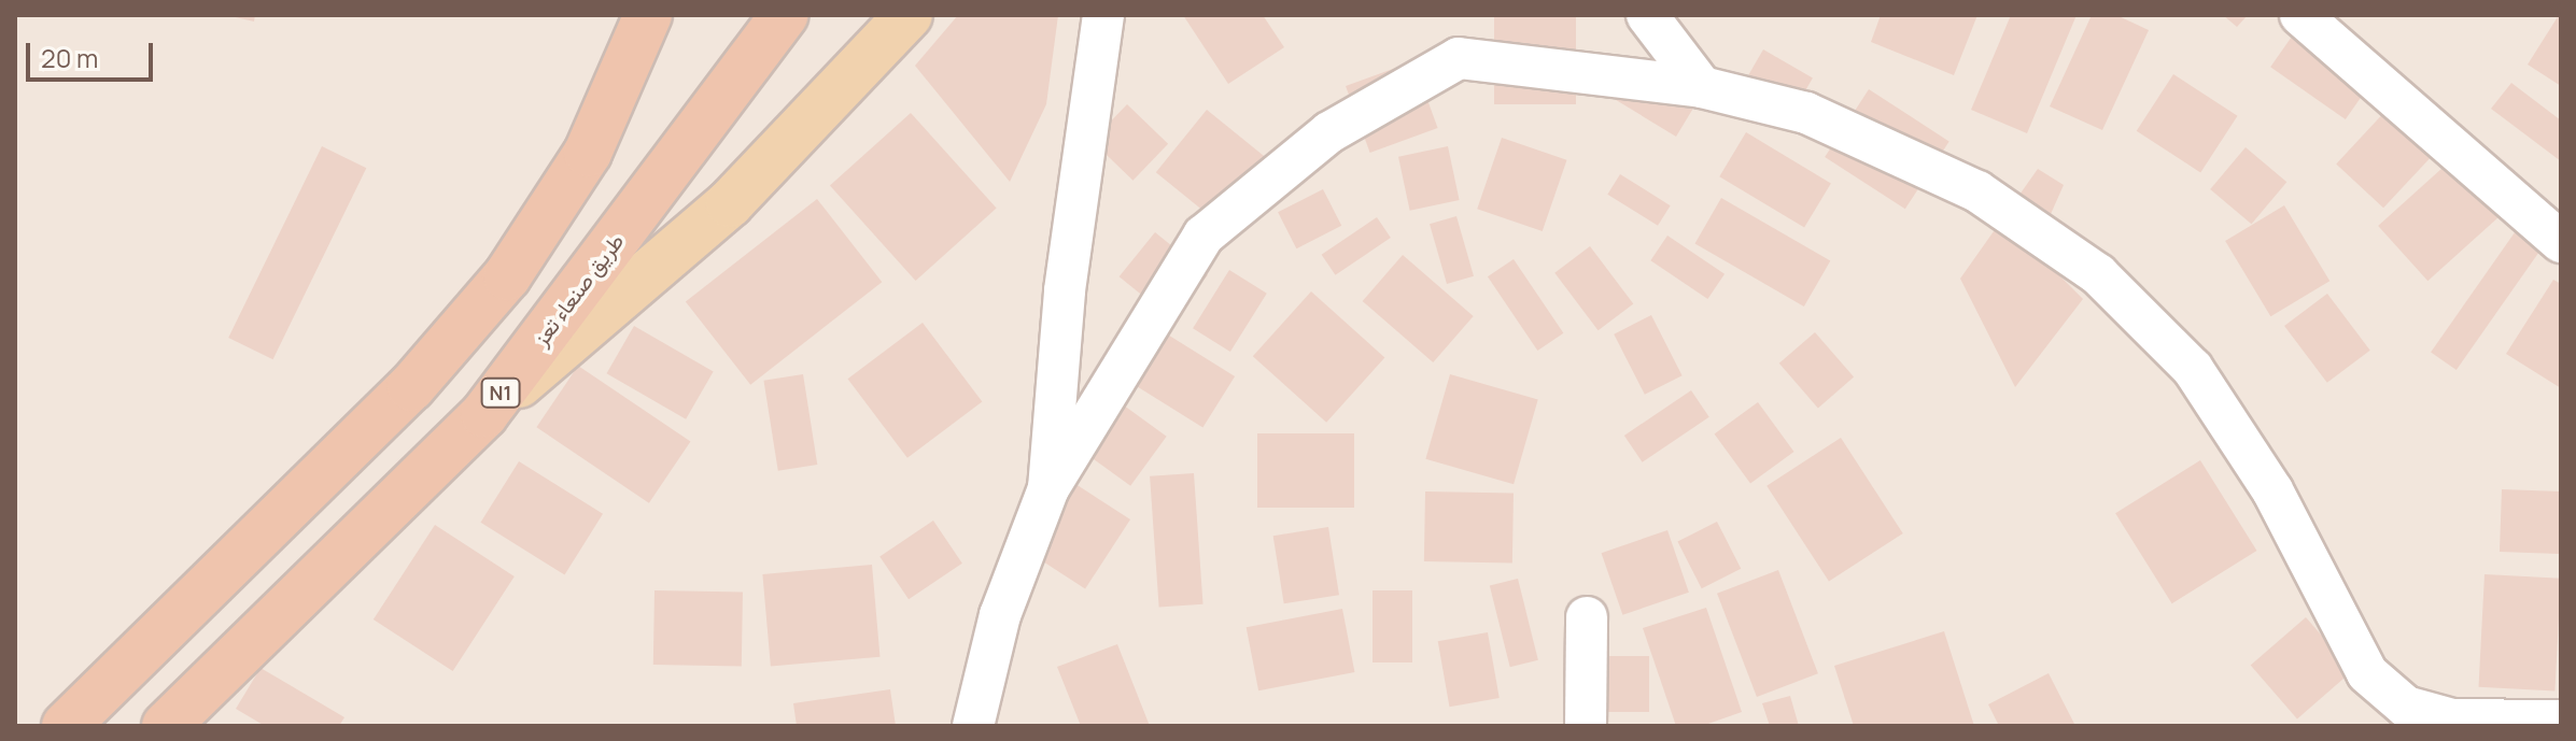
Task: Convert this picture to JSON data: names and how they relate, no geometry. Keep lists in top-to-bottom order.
{
  "streets": {
    "highway": ["طريق صنعاء تعز", "N1"]
  },
  "scale_bar": "20 m"
}
